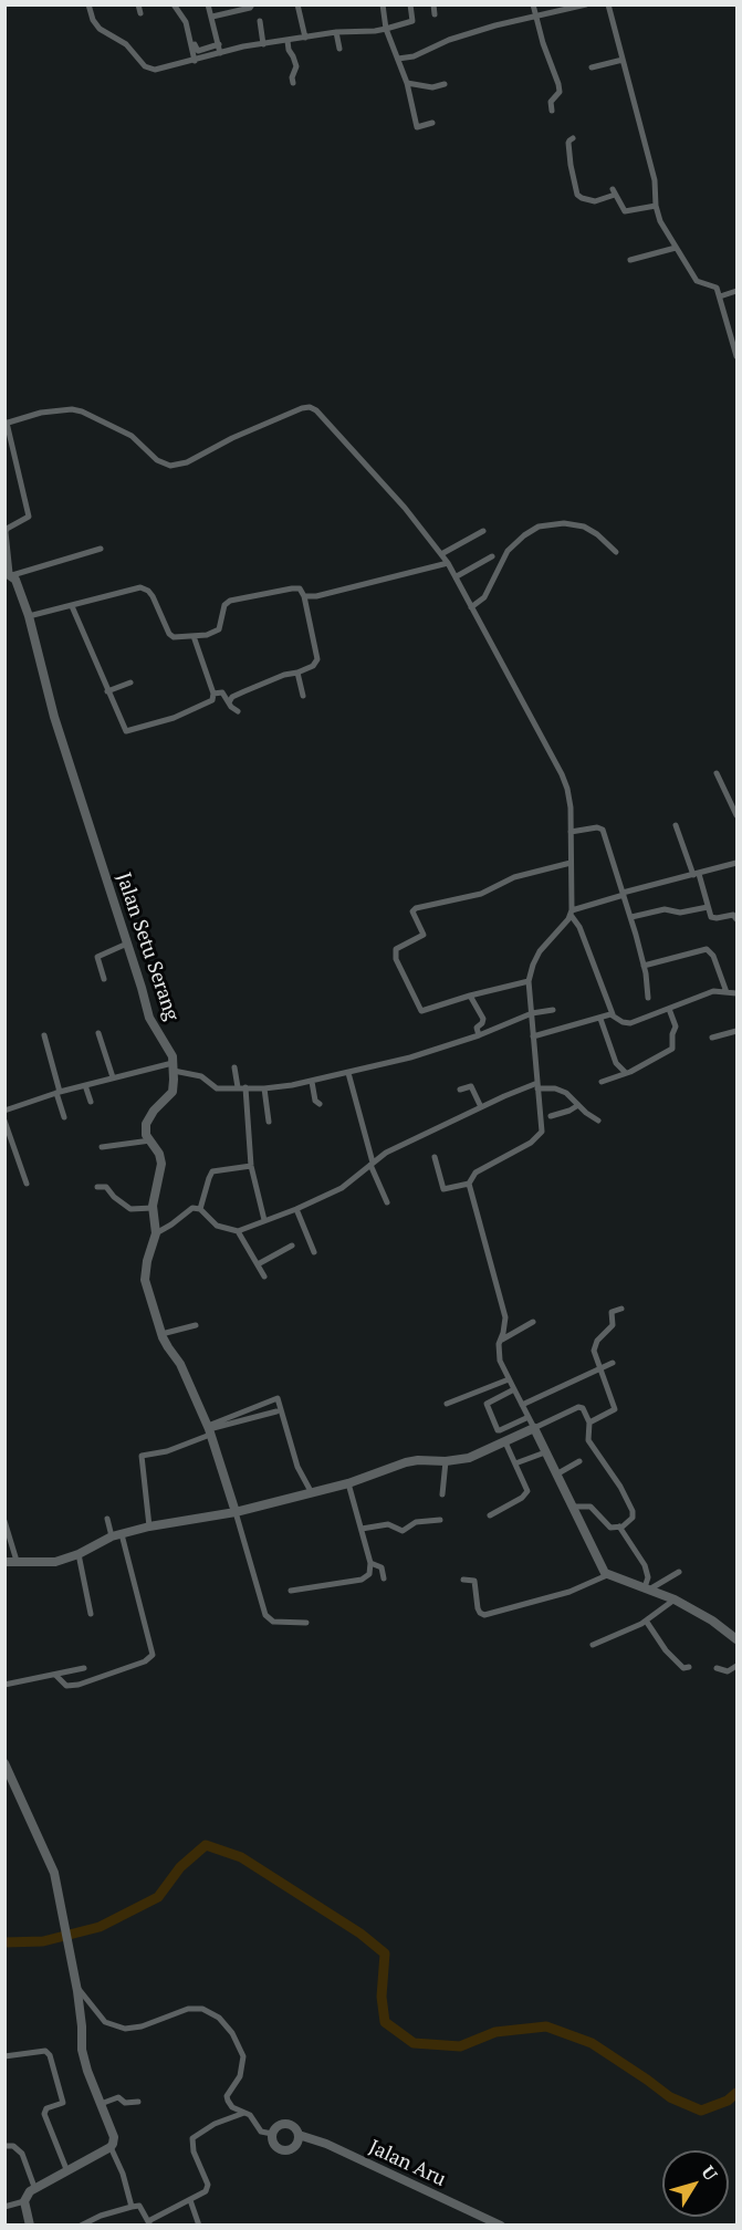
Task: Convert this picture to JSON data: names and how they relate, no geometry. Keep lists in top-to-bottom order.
{
  "streets": {
    "street": ["Jalan Setu Serang", "Jalan Aru"]
  },
  "north": "top right"
}
